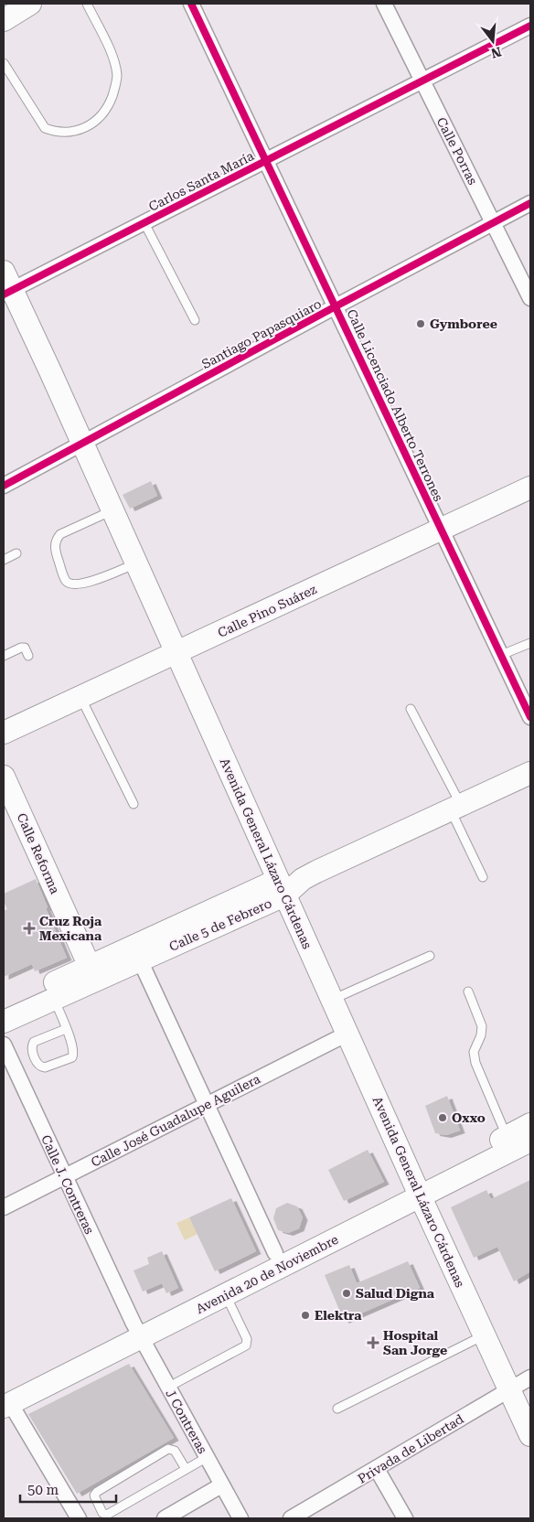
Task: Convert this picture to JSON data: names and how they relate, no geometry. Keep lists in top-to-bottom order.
{
  "streets": {
    "main road": [
      "Calle Pino Suárez",
      "Calle Reforma",
      "Avenida General Lázaro Cárdenas",
      "Calle 5 de Febrero",
      "Avenida 20 de Noviembre"
    ],
    "street": [
      "Calle Porras",
      "Carlos Santa María",
      "Santiago Papasquiaro",
      "Calle Licenciado Alberto Terrones",
      "Calle José Guadalupe Aguilera",
      "Calle J. Contreras",
      "J Contreras",
      "Privada de Libertad"
    ]
  },
  "crossings": [
    ["Calle Porras", "Carlos Santa María"],
    ["Calle Porras", "Santiago Papasquiaro"],
    ["Carlos Santa María", "Calle Licenciado Alberto Terrones"],
    ["Carlos Santa María", "Avenida General Lázaro Cárdenas"],
    ["Santiago Papasquiaro", "Calle Licenciado Alberto Terrones"],
    ["Santiago Papasquiaro", "Avenida General Lázaro Cárdenas"],
    ["Calle Licenciado Alberto Terrones", "Calle Pino Suárez"],
    ["Calle Pino Suárez", "Avenida General Lázaro Cárdenas"],
    ["Calle Reforma", "Calle 5 de Febrero"],
    ["Avenida General Lázaro Cárdenas", "Calle 5 de Febrero"],
    ["Avenida General Lázaro Cárdenas", "Calle José Guadalupe Aguilera"],
    ["Avenida General Lázaro Cárdenas", "Avenida 20 de Noviembre"],
    ["Avenida General Lázaro Cárdenas", "Privada de Libertad"],
    ["Calle José Guadalupe Aguilera", "Calle J. Contreras"],
    ["Calle J. Contreras", "Avenida 20 de Noviembre"],
    ["Calle J. Contreras", "J Contreras"],
    ["Avenida 20 de Noviembre", "J Contreras"]
  ],
  "places": {
    "other": [
      "Gymboree",
      "Oxxo",
      "Salud Digna",
      "Elektra"
    ],
    "health": ["Cruz Roja Mexicana", "Hospital San Jorge"]
  },
  "scale_bar": "50 m",
  "north": "bottom"
}
